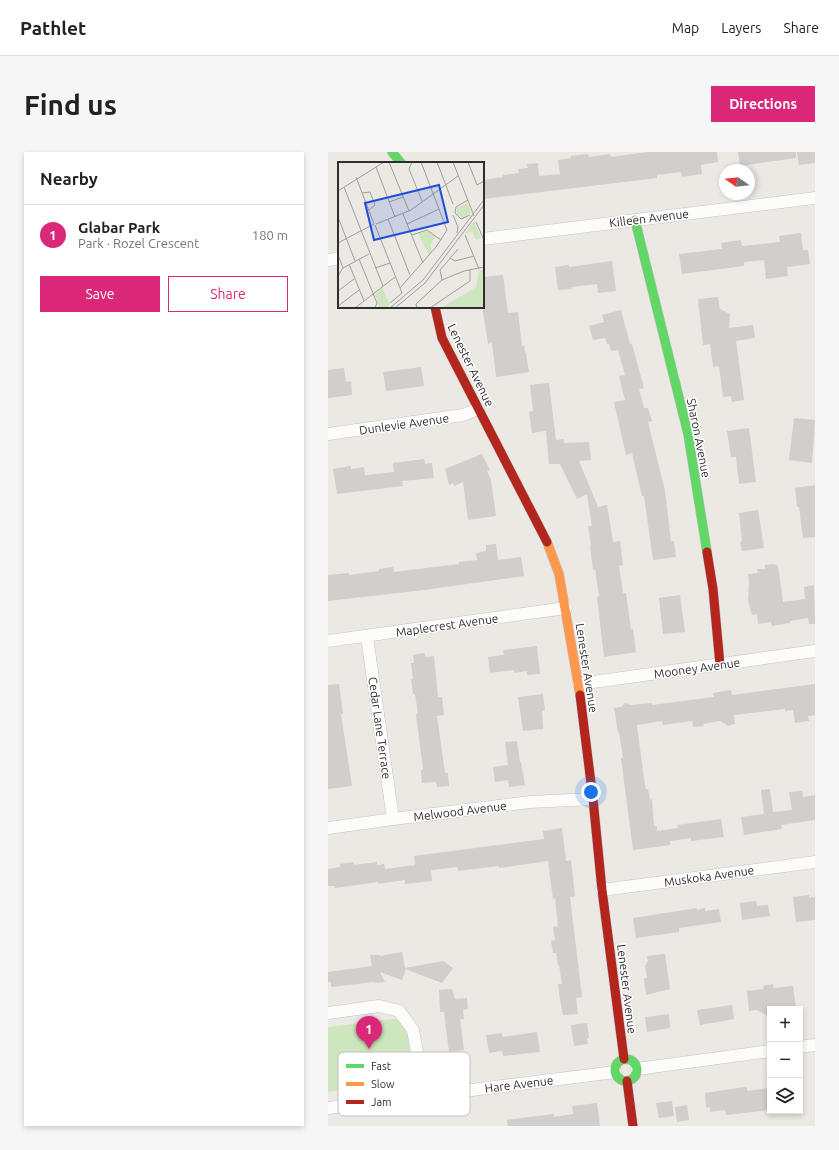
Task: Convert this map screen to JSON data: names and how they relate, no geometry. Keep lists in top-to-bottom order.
{
  "streets": {
    "street": [
      "Killeen Avenue",
      "Lenester Avenue",
      "Dunlevie Avenue",
      "Sharon Avenue",
      "Maplecrest Avenue",
      "Mooney Avenue",
      "Cedar Lane Terrace",
      "Melwood Avenue",
      "Muskoka Avenue",
      "Hare Avenue"
    ]
  },
  "crossings": [
    ["Killeen Avenue", "Sharon Avenue"],
    ["Lenester Avenue", "Dunlevie Avenue"],
    ["Lenester Avenue", "Maplecrest Avenue"],
    ["Lenester Avenue", "Mooney Avenue"],
    ["Lenester Avenue", "Melwood Avenue"],
    ["Lenester Avenue", "Muskoka Avenue"],
    ["Lenester Avenue", "Hare Avenue"],
    ["Sharon Avenue", "Mooney Avenue"],
    ["Maplecrest Avenue", "Cedar Lane Terrace"],
    ["Cedar Lane Terrace", "Melwood Avenue"]
  ],
  "legend": ["Fast", "Slow", "Jam"],
  "north": "left",
  "page": {
    "header": "Pathlet",
    "nav": ["Map", "Layers", "Share"],
    "buttons": [
      "Directions",
      ["Save", "Share"]
    ],
    "title": "Find us",
    "heading": "Nearby",
    "list": [
      {
        "mark": "1",
        "name": "Glabar Park",
        "note": "Park · Rozel Crescent",
        "value": "180 m"
      }
    ],
    "map_buttons": ["+", "−"],
    "pins": "1"
  }
}
